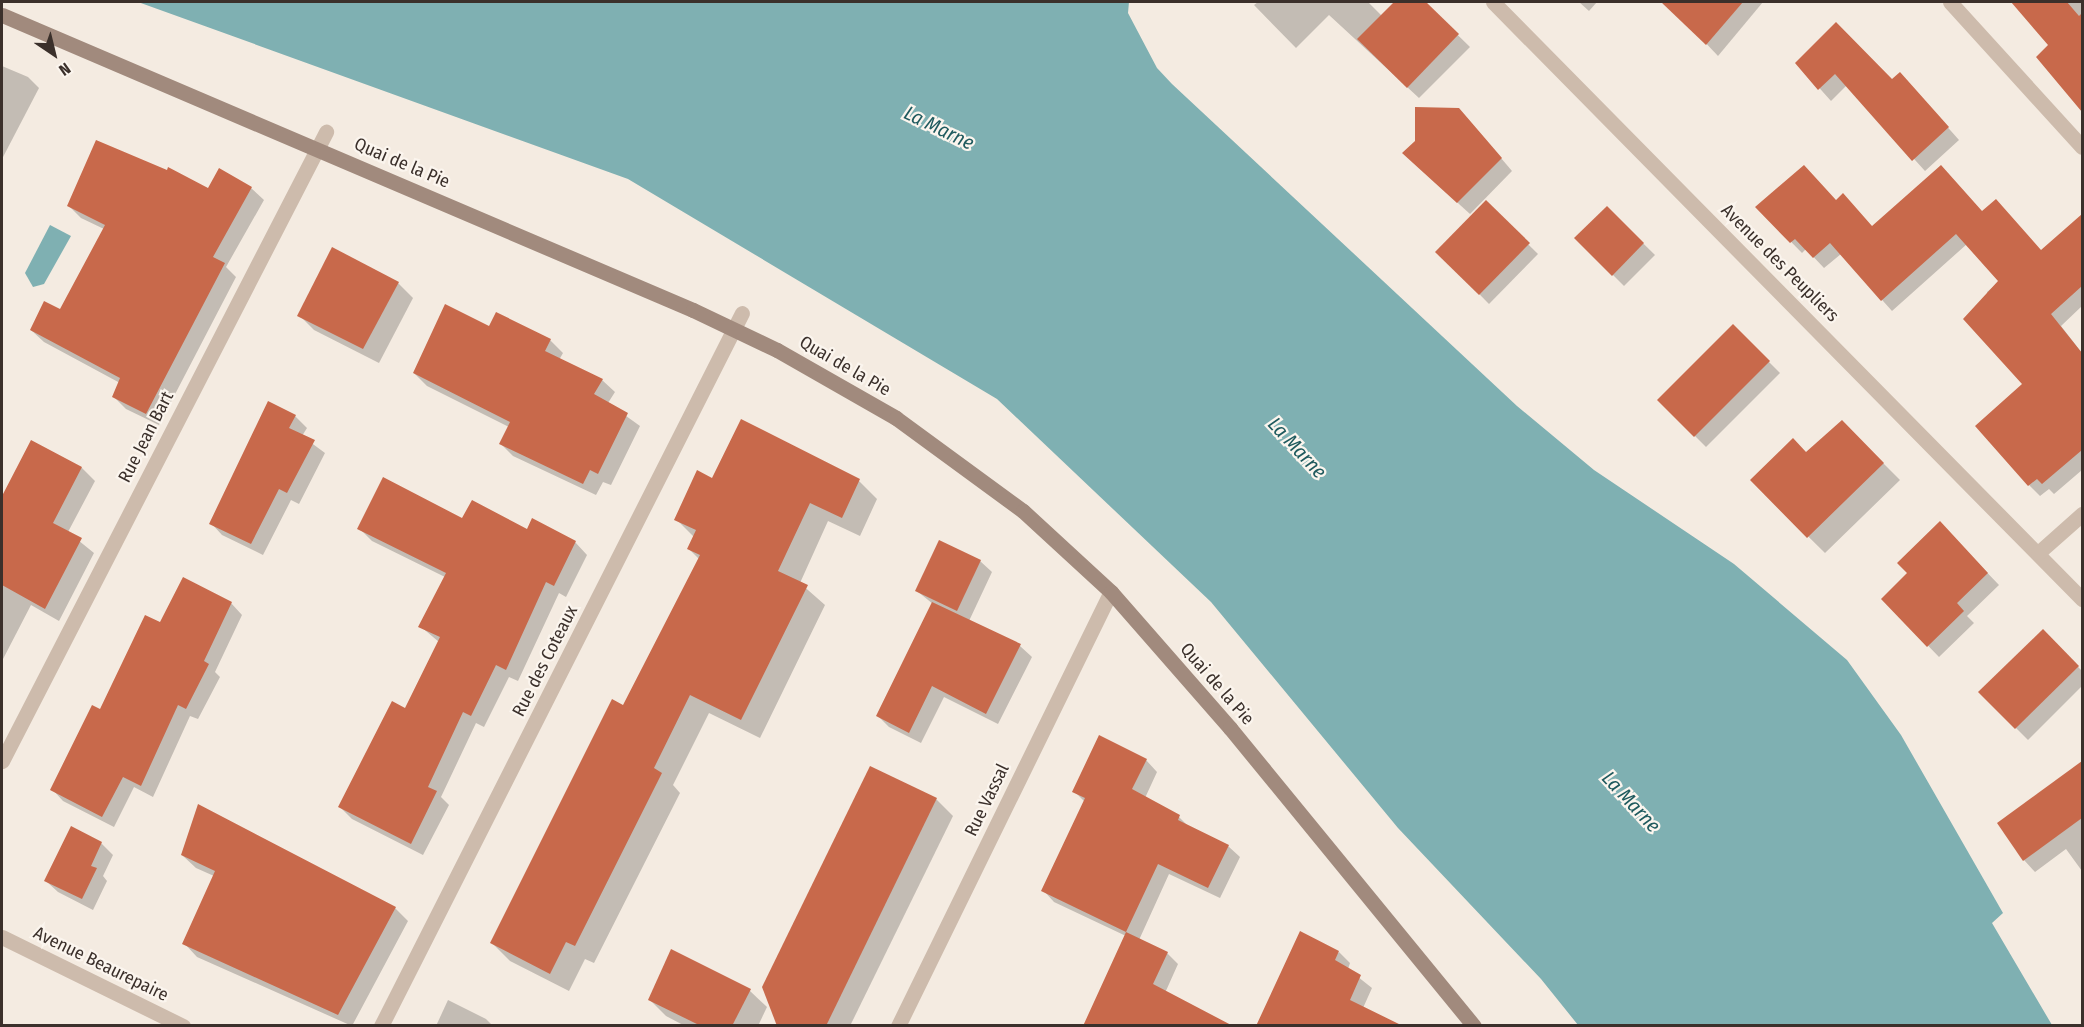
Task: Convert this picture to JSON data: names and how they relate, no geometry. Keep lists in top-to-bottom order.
{
  "streets": {
    "street": [
      "Quai de la Pie",
      "Avenue des Peupliers",
      "Rue Jean Bart",
      "Rue des Coteaux",
      "Rue Vassal",
      "Avenue Beaurepaire"
    ]
  },
  "crossings": [
    ["Quai de la Pie", "Rue Jean Bart"],
    ["Quai de la Pie", "Rue des Coteaux"],
    ["Quai de la Pie", "Rue Vassal"]
  ],
  "water": ["La Marne"],
  "north": "bottom right"
}
